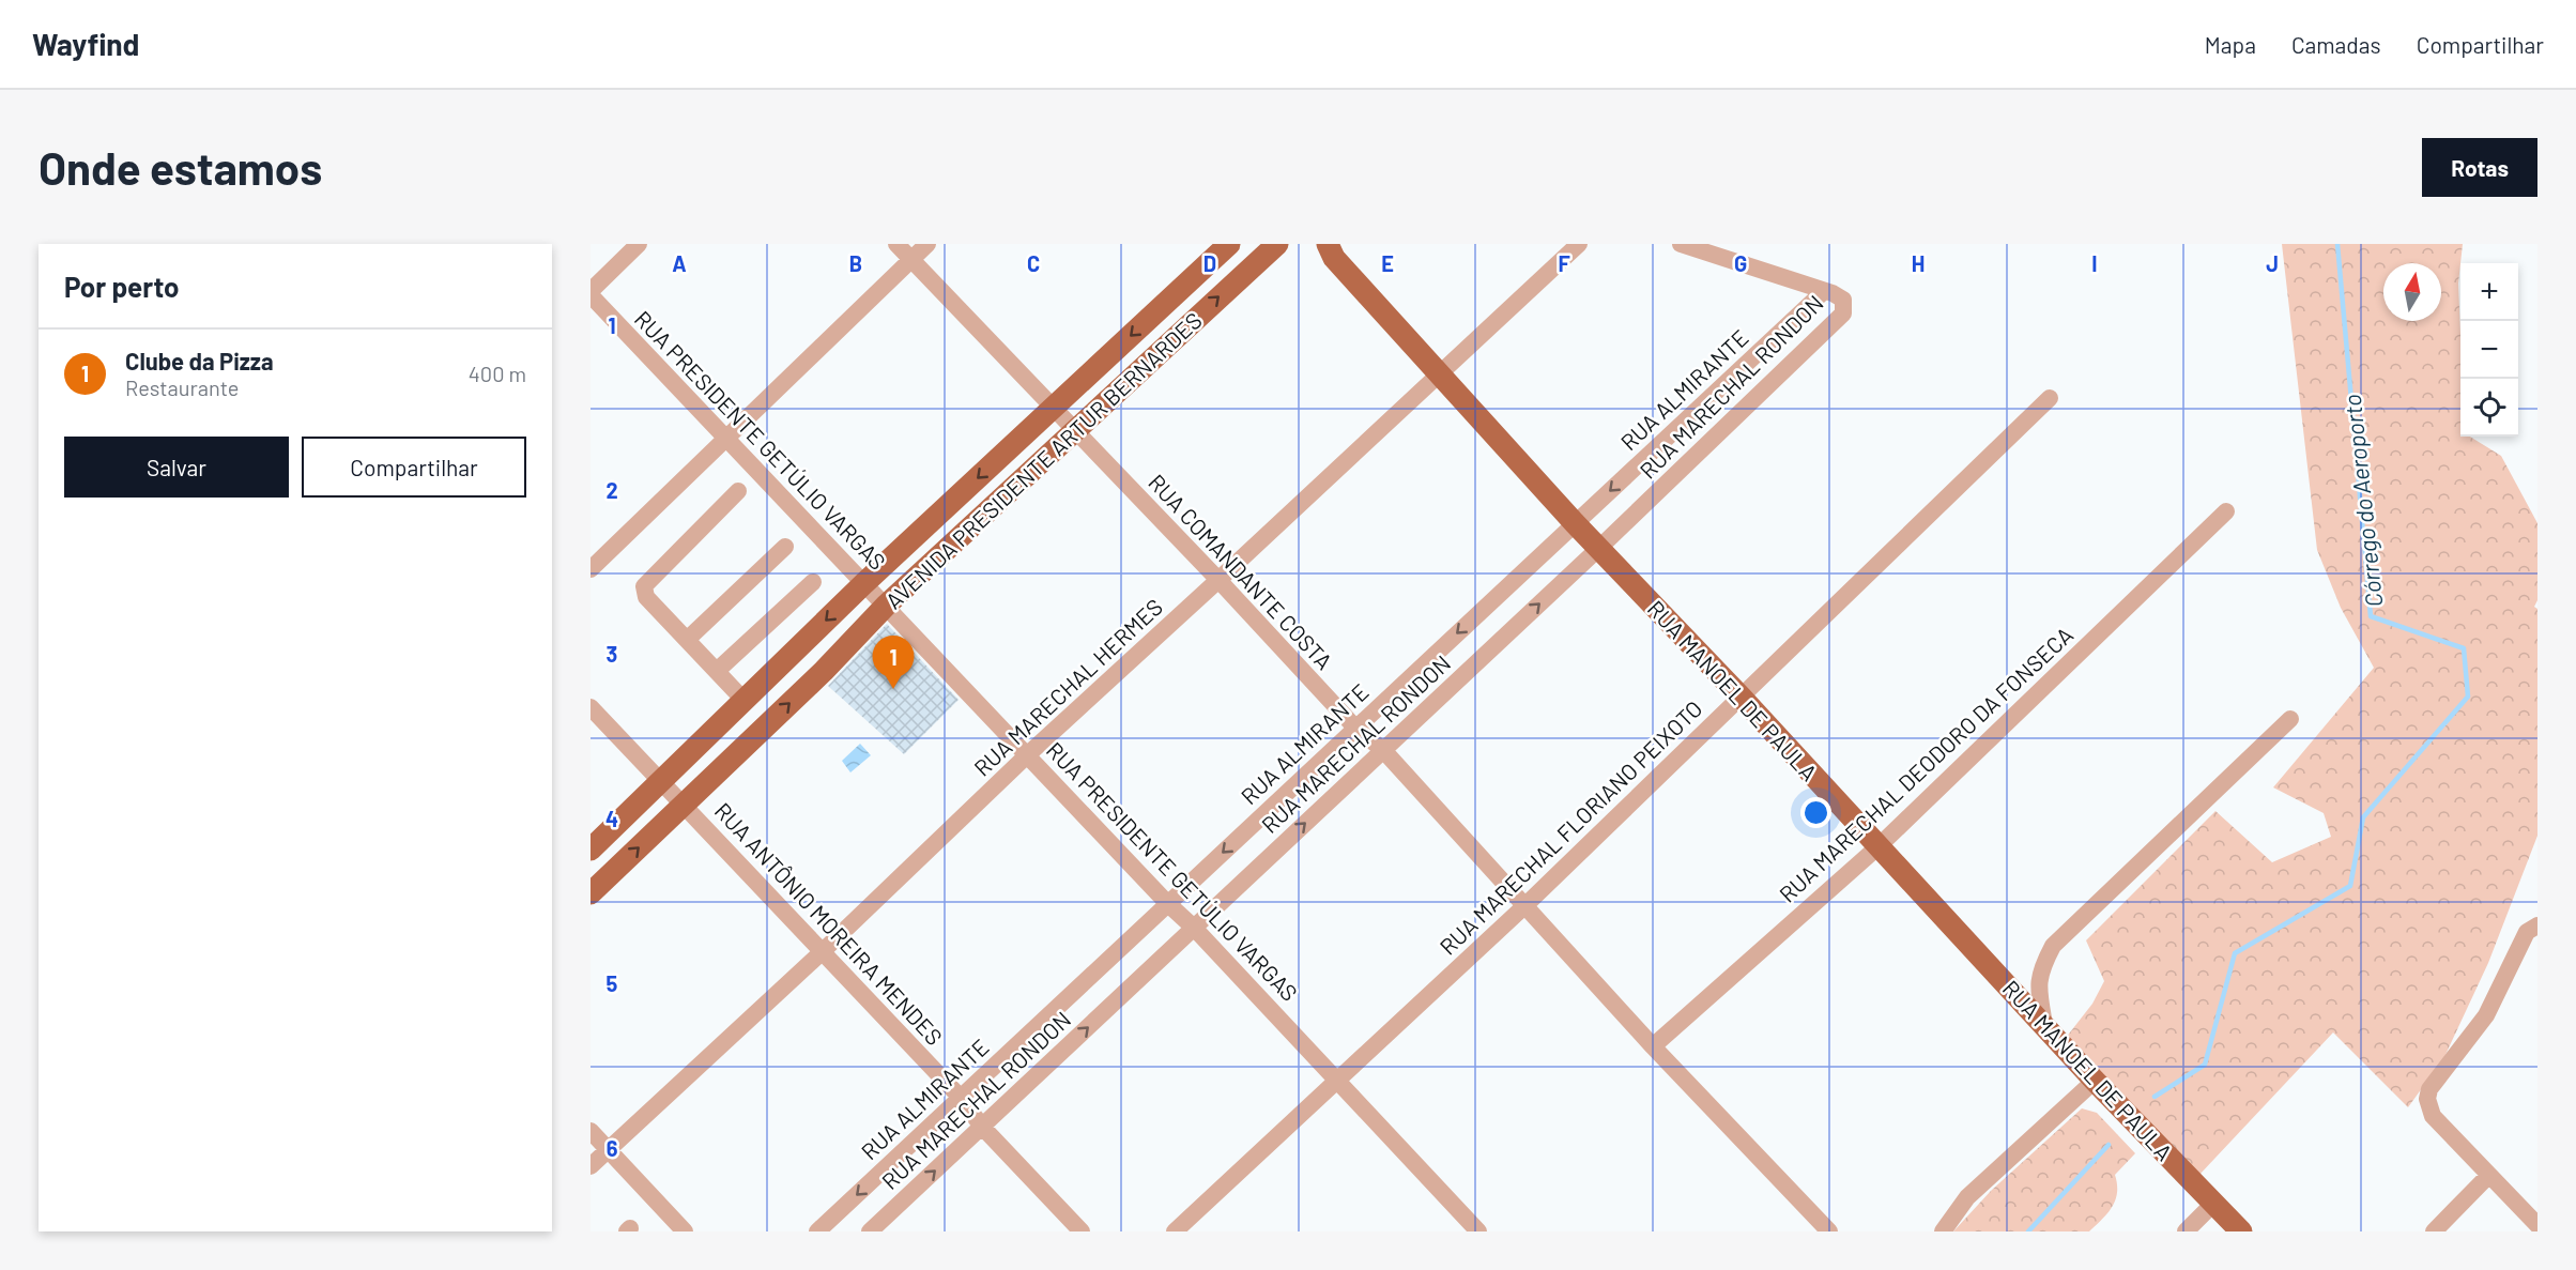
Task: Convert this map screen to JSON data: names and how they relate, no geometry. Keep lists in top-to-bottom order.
{
  "streets": {
    "main road": ["AVENIDA PRESIDENTE ARTUR BERNARDES", "RUA MANOEL DE PAULA"],
    "street": [
      "RUA MARECHAL RONDON",
      "RUA ALMIRANTE",
      "RUA PRESIDENTE GETÚLIO VARGAS",
      "RUA COMANDANTE COSTA",
      "RUA MARECHAL HERMES",
      "RUA MARECHAL DEODORO DA FONSECA",
      "RUA MARECHAL FLORIANO PEIXOTO",
      "RUA ANTÔNIO MOREIRA MENDES"
    ]
  },
  "crossings": [
    ["RUA MARECHAL RONDON", "RUA ALMIRANTE"],
    ["RUA MARECHAL RONDON", "RUA PRESIDENTE GETÚLIO VARGAS"],
    ["RUA MARECHAL RONDON", "RUA COMANDANTE COSTA"],
    ["RUA MARECHAL RONDON", "RUA MANOEL DE PAULA"],
    ["RUA MARECHAL RONDON", "RUA ANTÔNIO MOREIRA MENDES"],
    ["RUA ALMIRANTE", "RUA PRESIDENTE GETÚLIO VARGAS"],
    ["RUA ALMIRANTE", "RUA COMANDANTE COSTA"],
    ["RUA ALMIRANTE", "RUA MANOEL DE PAULA"],
    ["RUA ALMIRANTE", "RUA ANTÔNIO MOREIRA MENDES"],
    ["RUA PRESIDENTE GETÚLIO VARGAS", "AVENIDA PRESIDENTE ARTUR BERNARDES"],
    ["RUA PRESIDENTE GETÚLIO VARGAS", "RUA MARECHAL HERMES"],
    ["RUA PRESIDENTE GETÚLIO VARGAS", "RUA MARECHAL FLORIANO PEIXOTO"],
    ["AVENIDA PRESIDENTE ARTUR BERNARDES", "RUA COMANDANTE COSTA"],
    ["AVENIDA PRESIDENTE ARTUR BERNARDES", "RUA ANTÔNIO MOREIRA MENDES"],
    ["RUA COMANDANTE COSTA", "RUA MARECHAL HERMES"],
    ["RUA COMANDANTE COSTA", "RUA MARECHAL DEODORO DA FONSECA"],
    ["RUA COMANDANTE COSTA", "RUA MARECHAL FLORIANO PEIXOTO"],
    ["RUA MARECHAL HERMES", "RUA MANOEL DE PAULA"],
    ["RUA MARECHAL HERMES", "RUA ANTÔNIO MOREIRA MENDES"],
    ["RUA MANOEL DE PAULA", "RUA MARECHAL DEODORO DA FONSECA"],
    ["RUA MANOEL DE PAULA", "RUA MARECHAL FLORIANO PEIXOTO"]
  ],
  "one_way": ["RUA MARECHAL RONDON", "RUA ALMIRANTE"],
  "water": ["Córrego do Aeroporto"],
  "north": "top",
  "page": {
    "header": "Wayfind",
    "nav": ["Mapa", "Camadas", "Compartilhar"],
    "buttons": [
      "Rotas",
      ["Salvar", "Compartilhar"]
    ],
    "title": "Onde estamos",
    "heading": "Por perto",
    "map_buttons": ["+", "−"],
    "list": [
      {
        "mark": "1",
        "name": "Clube da Pizza",
        "note": "Restaurante",
        "value": "400 m"
      }
    ],
    "pins": "1"
  },
  "grid": {
    "columns": [
      "A",
      "B",
      "C",
      "D",
      "E",
      "F",
      "G",
      "H",
      "I",
      "J"
    ],
    "rows": [
      "1",
      "2",
      "3",
      "4",
      "5",
      "6"
    ]
  }
}
